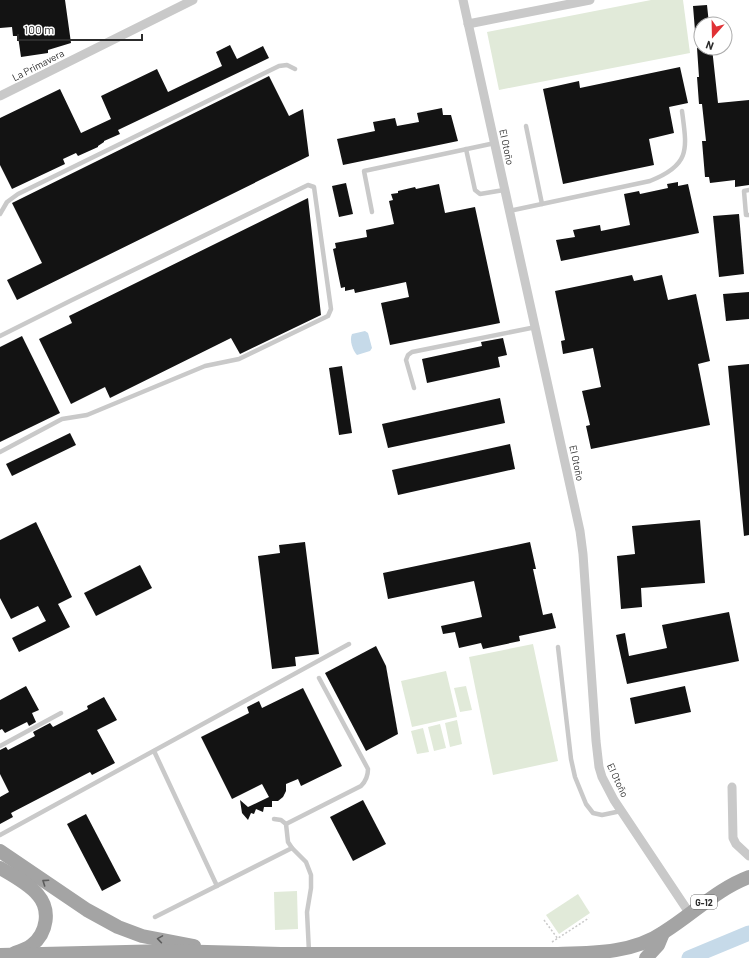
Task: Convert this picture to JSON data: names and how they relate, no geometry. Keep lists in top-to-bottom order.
{
  "streets": {
    "main road": ["G-12"],
    "street": ["La Primavera", "El Otoño"]
  },
  "crossings": [
    ["El Otoño", "G-12"]
  ],
  "scale_bar": "100 m",
  "north": "bottom"
}
